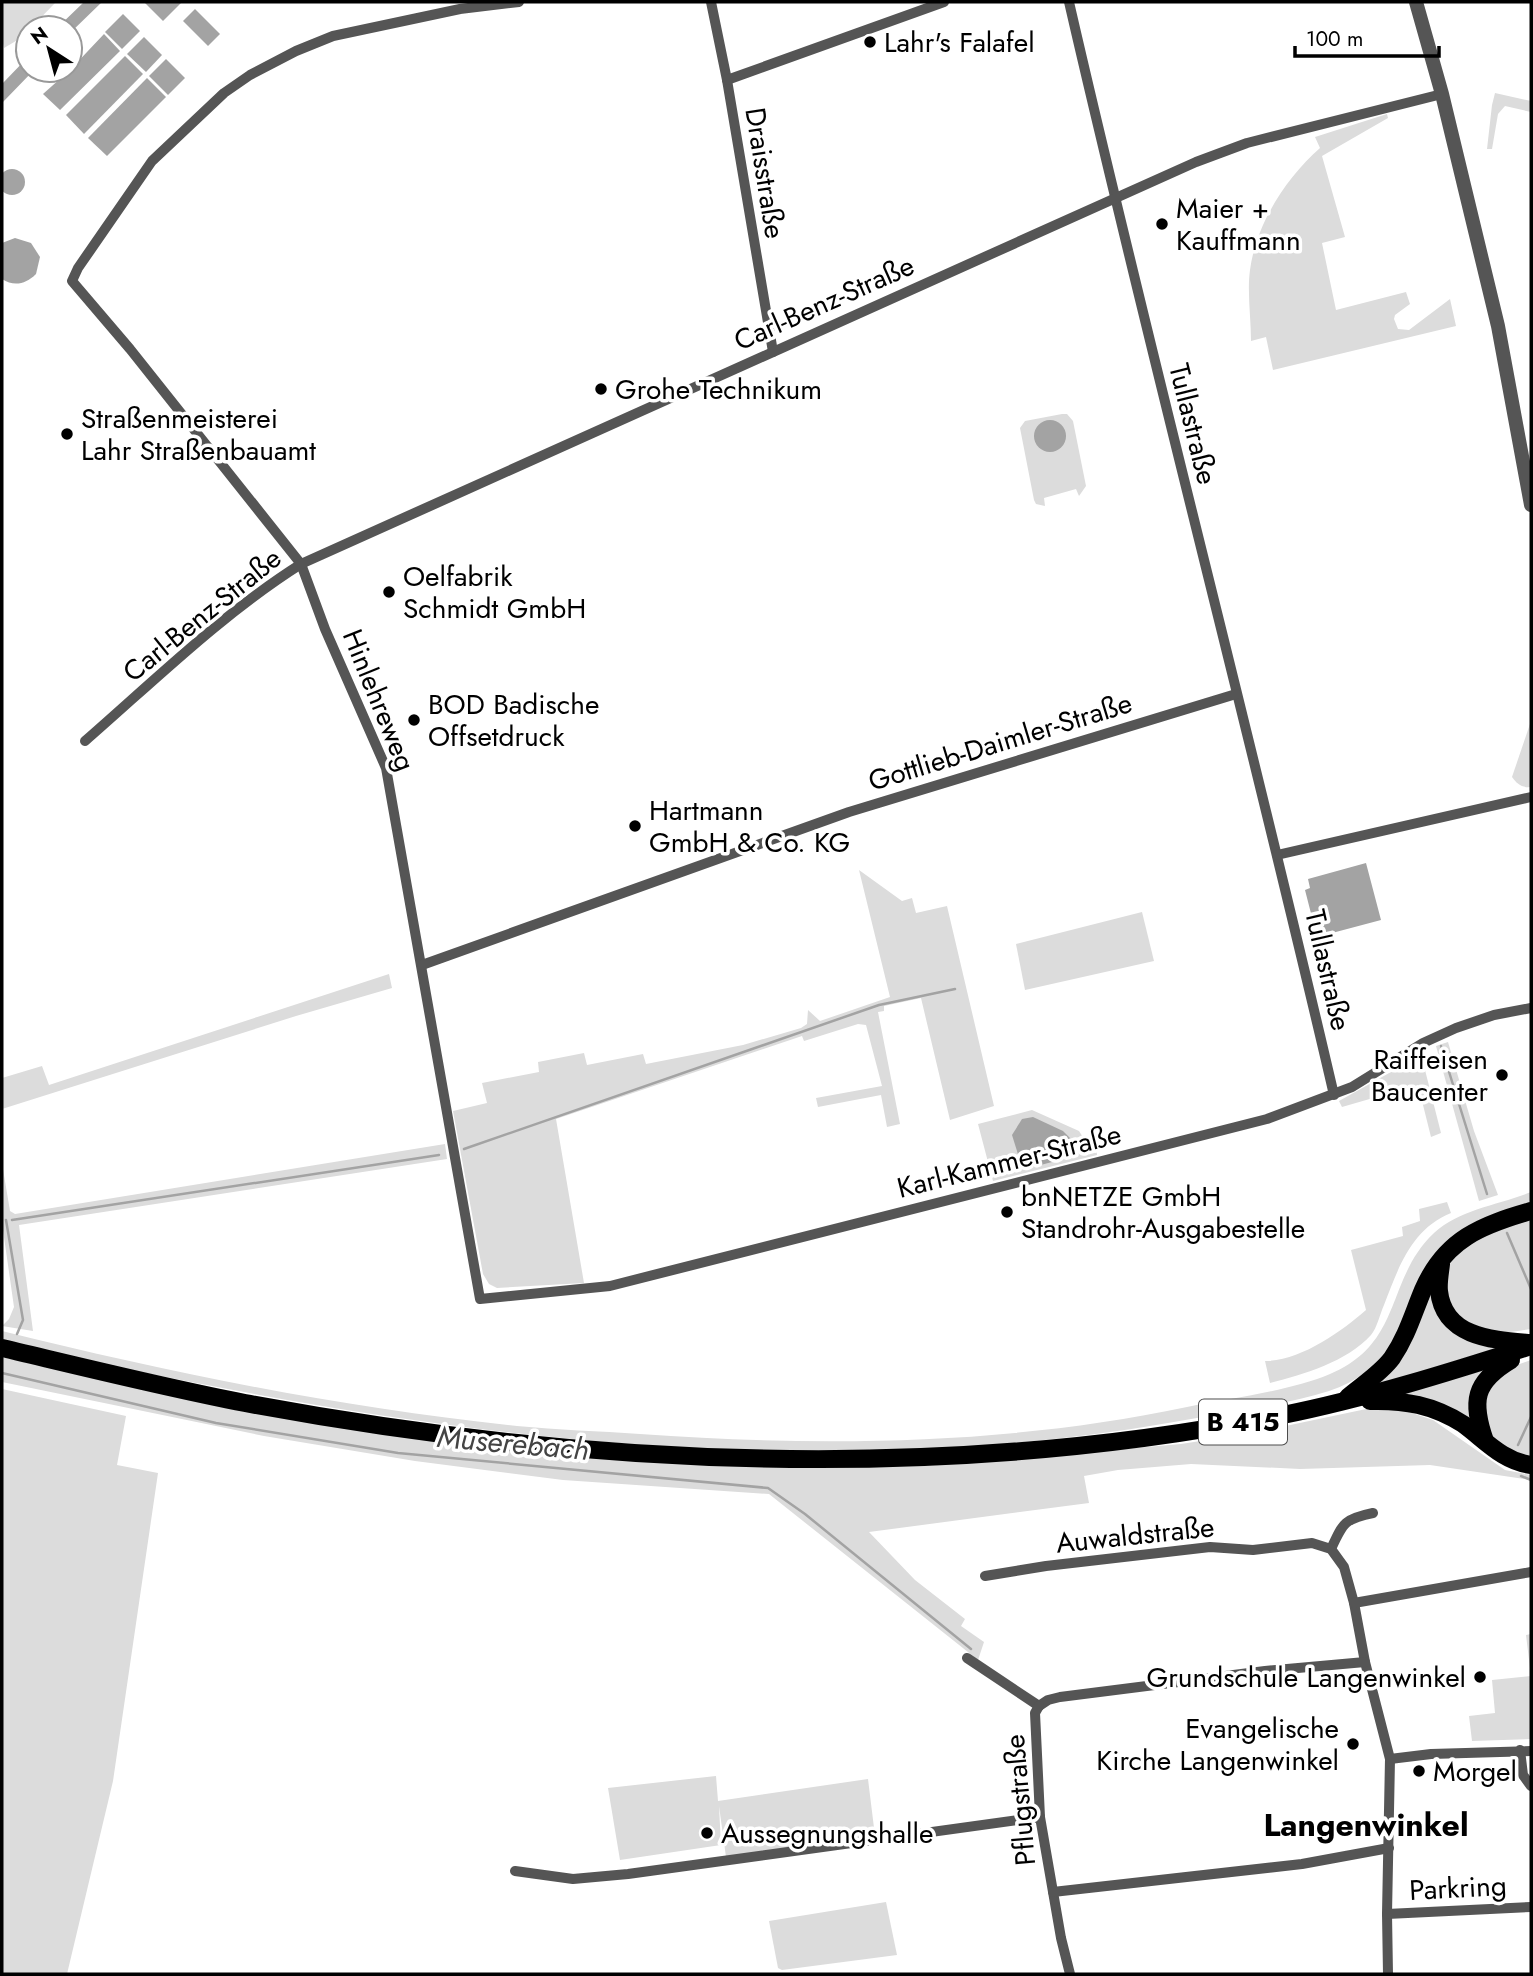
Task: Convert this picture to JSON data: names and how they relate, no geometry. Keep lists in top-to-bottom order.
{
  "streets": {
    "main road": ["B 415"],
    "street": [
      "Draisstraße",
      "Carl-Benz-Straße",
      "Tullastraße",
      "Hinlehreweg",
      "Gottlieb-Daimler-Straße",
      "Karl-Kammer-Straße",
      "Auwaldstraße",
      "Pflugstraße",
      "Parkring"
    ]
  },
  "crossings": [
    ["Draisstraße", "Carl-Benz-Straße"],
    ["Carl-Benz-Straße", "Tullastraße"],
    ["Carl-Benz-Straße", "Hinlehreweg"],
    ["Tullastraße", "Gottlieb-Daimler-Straße"],
    ["Tullastraße", "Karl-Kammer-Straße"],
    ["Hinlehreweg", "Gottlieb-Daimler-Straße"],
    ["Hinlehreweg", "Karl-Kammer-Straße"]
  ],
  "districts": ["Langenwinkel"],
  "water": ["Muserebach"],
  "places": [
    "Lahr's Falafel",
    "Maier + Kauffmann",
    "Grohe Technikum",
    "Straßenmeisterei Lahr Straßenbauamt",
    "Oelfabrik Schmidt GmbH",
    "BOD Badische Offsetdruck",
    "Hartmann GmbH & Co. KG",
    "Raiffeisen Baucenter",
    "bnNETZE GmbH Standrohr-Ausgabestelle",
    "Grundschule Langenwinkel",
    "Evangelische Kirche Langenwinkel",
    "Morgel",
    "Aussegnungshalle"
  ],
  "scale_bar": "100 m",
  "north": "top left"
}
